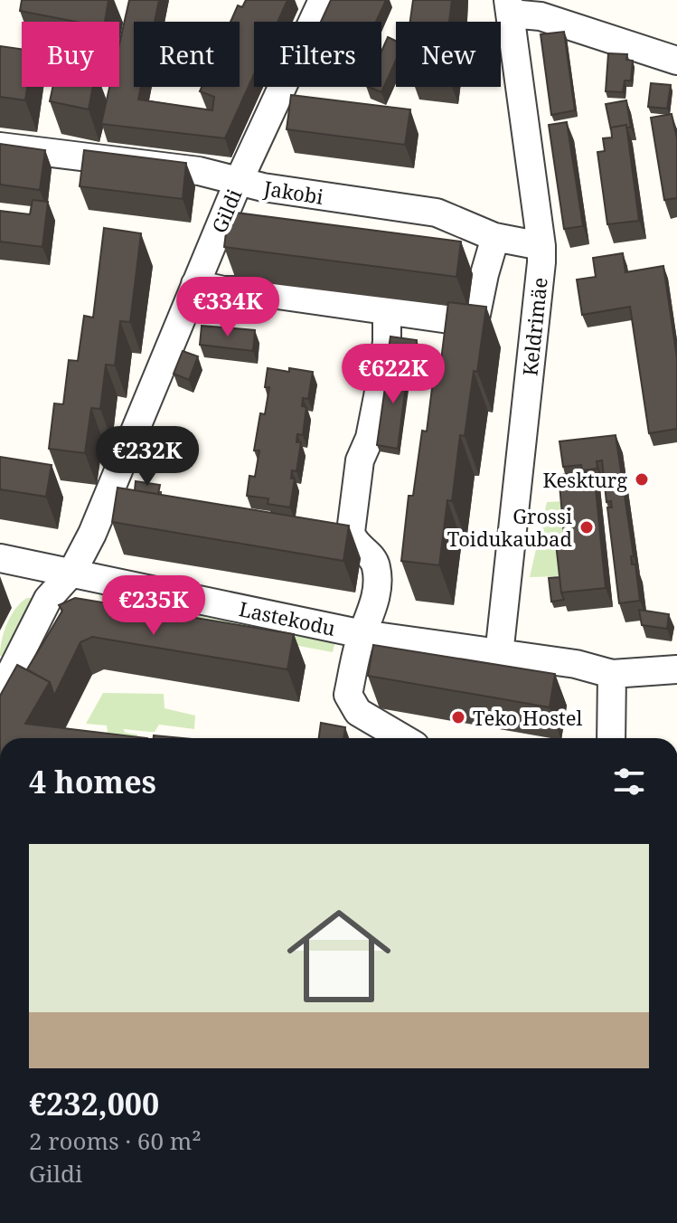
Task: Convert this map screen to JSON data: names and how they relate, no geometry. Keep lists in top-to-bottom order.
{
  "streets": {
    "street": [
      "Jakobi",
      "Gildi",
      "Keldrimäe",
      "Lastekodu"
    ]
  },
  "crossings": [
    ["Jakobi", "Gildi"],
    ["Jakobi", "Keldrimäe"],
    ["Gildi", "Lastekodu"],
    ["Keldrimäe", "Lastekodu"]
  ],
  "places": ["Keskturg", "Grossi Toidukaubad", "Teko Hostel"],
  "page": {
    "chip": [
      "Buy",
      "Rent",
      "Filters",
      "New"
    ],
    "price": [
      "€334K",
      "€622K",
      "€232K",
      "€235K"
    ],
    "heading": "4 homes",
    "list": [
      {
        "name": "€232,000",
        "note": "2 rooms · 60 m² · Gildi"
      }
    ]
  }
}
